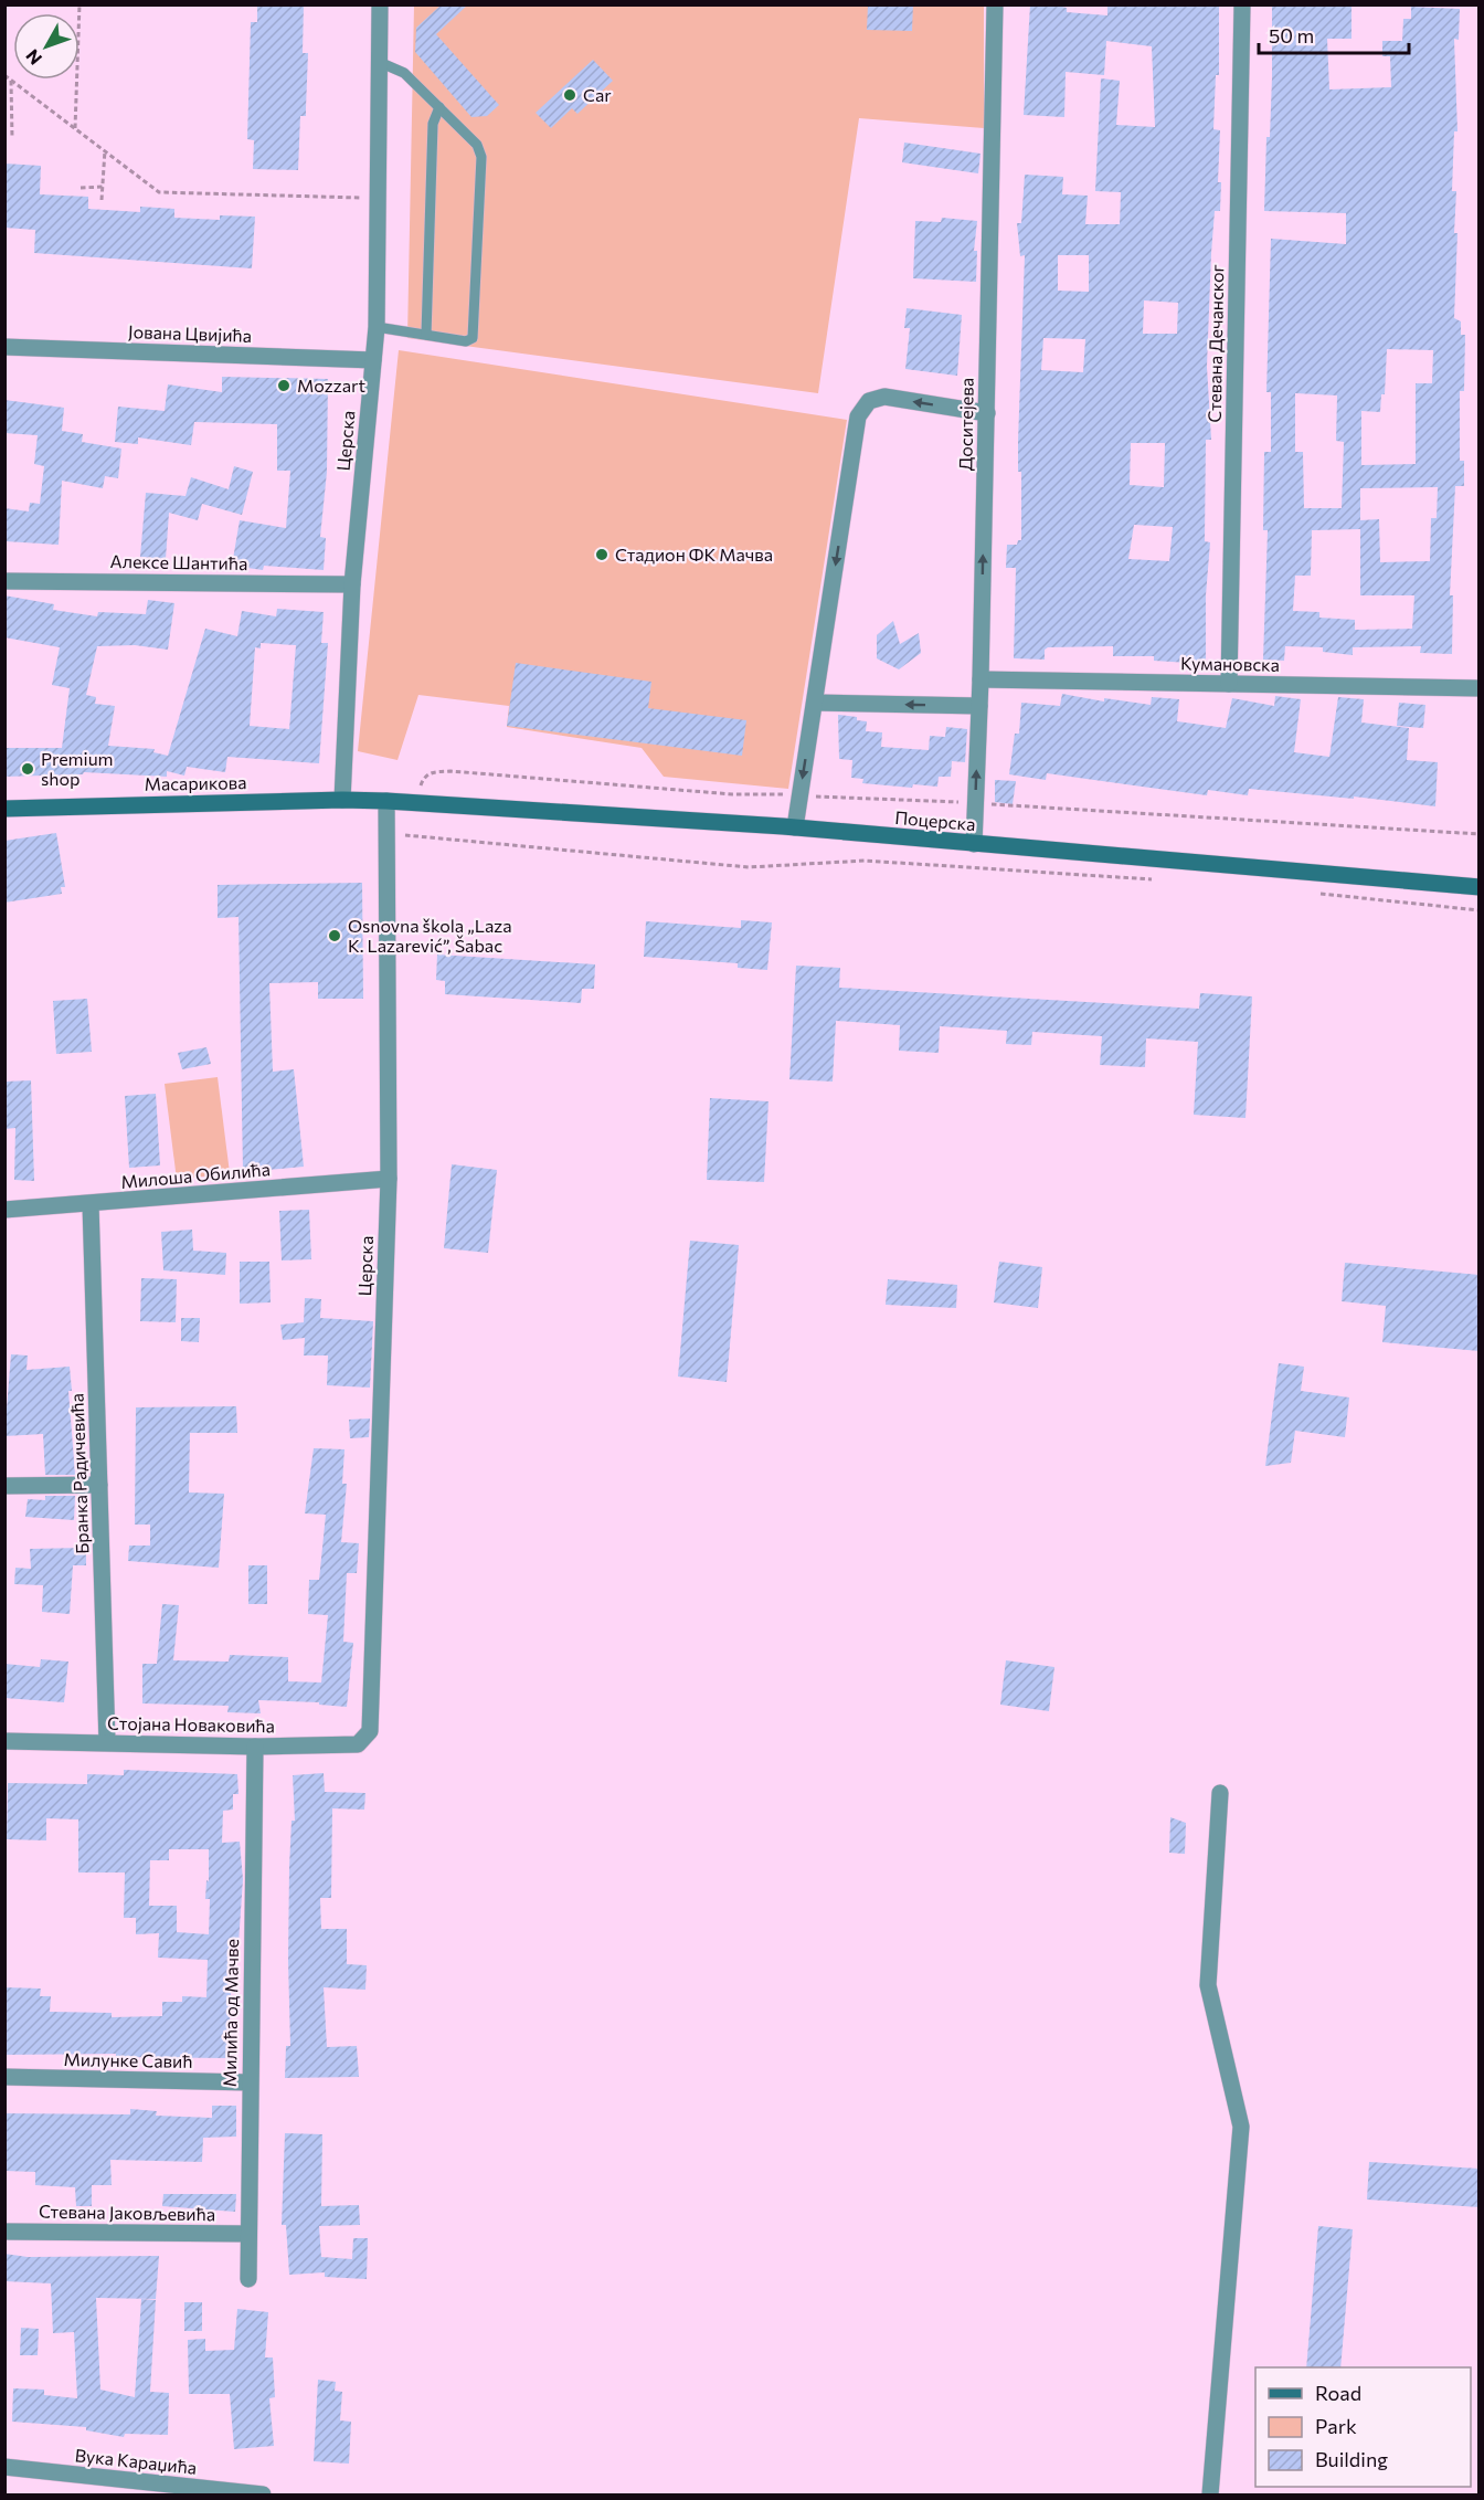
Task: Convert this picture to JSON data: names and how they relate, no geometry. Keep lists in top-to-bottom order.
{
  "streets": {
    "main road": ["Масарикова", "Поцерска"],
    "street": [
      "Јована Цвијића",
      "Стевана Дечанског",
      "Доситејева",
      "Церска",
      "Алексе Шантића",
      "Кумановска",
      "Милоша Обилића",
      "Бранка Радичевића",
      "Стојана Новаковића",
      "Милића од Мачве",
      "Милунке Савић",
      "Стевана Јаковљевића",
      "Вука Караџића"
    ]
  },
  "crossings": [
    ["Јована Цвијића", "Церска"],
    ["Стевана Дечанског", "Кумановска"],
    ["Доситејева", "Кумановска"],
    ["Доситејева", "Поцерска"],
    ["Церска", "Алексе Шантића"],
    ["Церска", "Масарикова"],
    ["Церска", "Поцерска"],
    ["Церска", "Милоша Обилића"],
    ["Церска", "Стојана Новаковића"],
    ["Масарикова", "Поцерска"],
    ["Милоша Обилића", "Бранка Радичевића"],
    ["Бранка Радичевића", "Стојана Новаковића"],
    ["Стојана Новаковића", "Милића од Мачве"],
    ["Милића од Мачве", "Милунке Савић"],
    ["Милића од Мачве", "Стевана Јаковљевића"]
  ],
  "one_way": ["Доситејева"],
  "places": [
    "Car",
    "Mozzart",
    "Стадион ФК Мачва",
    "Premium shop",
    "Osnovna škola „Laza K. Lazarević”, Šabac"
  ],
  "legend": ["Road", "Park", "Building"],
  "scale_bar": "50 m",
  "north": "bottom left"
}
